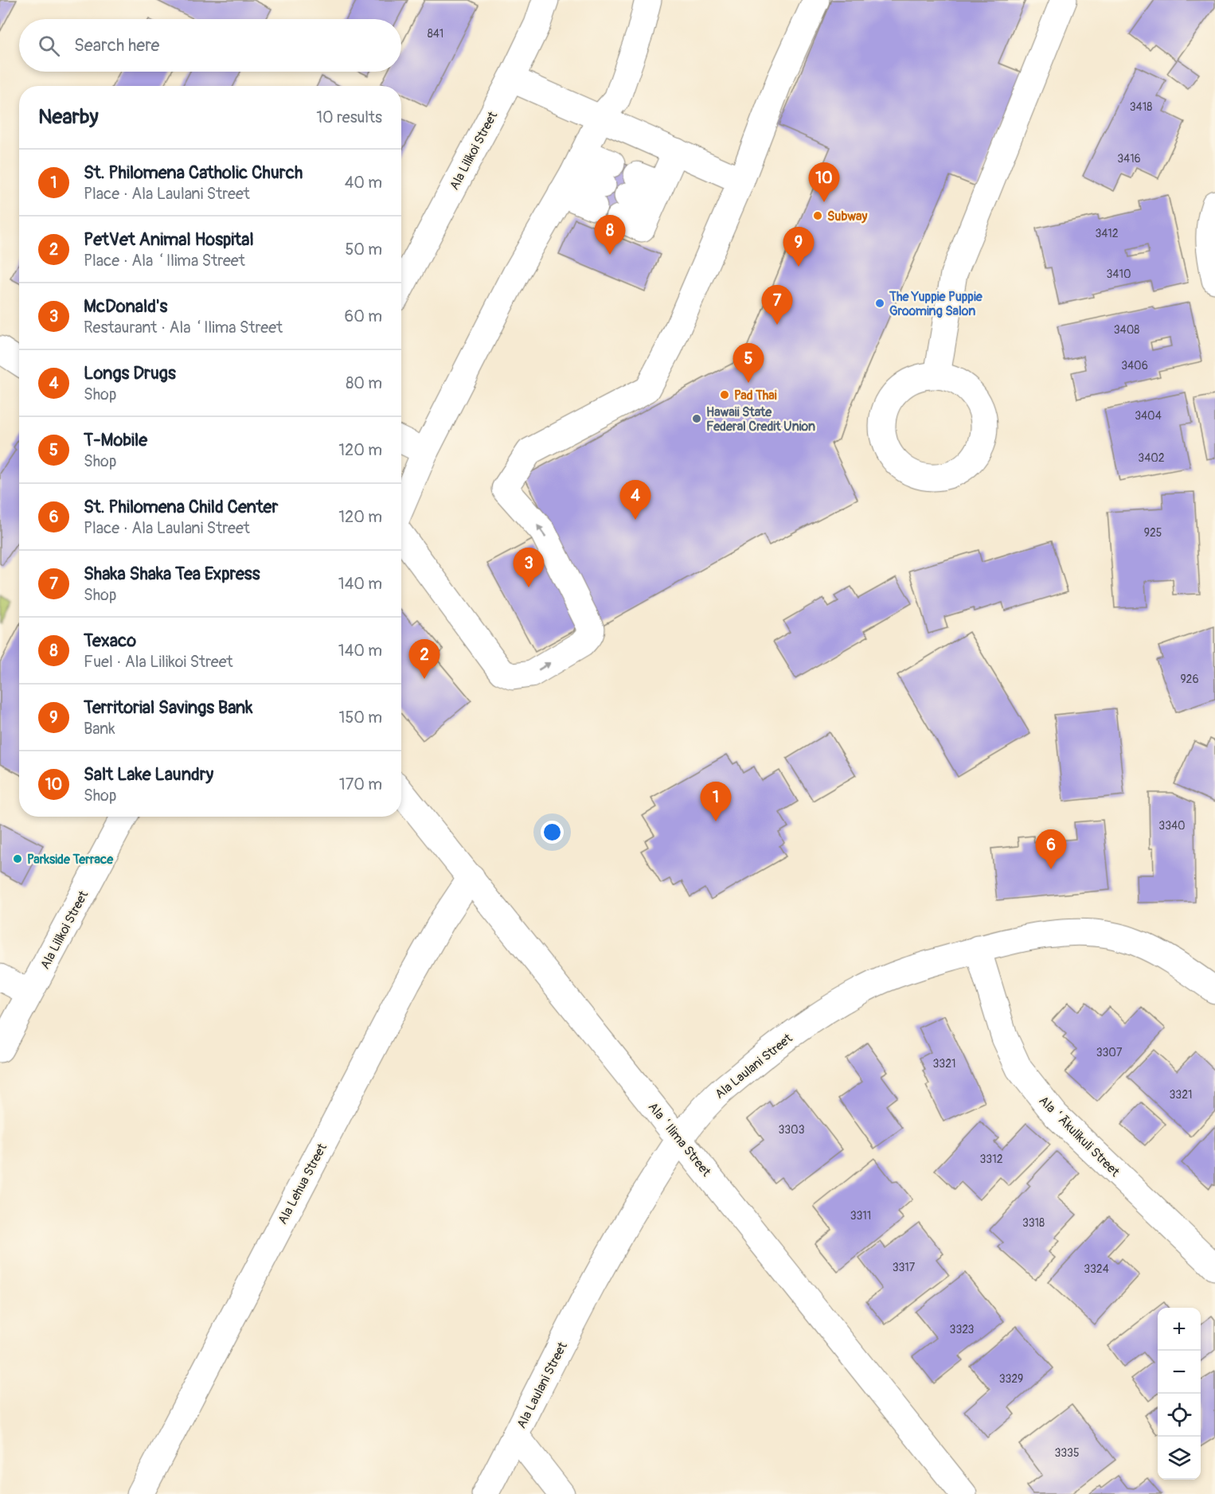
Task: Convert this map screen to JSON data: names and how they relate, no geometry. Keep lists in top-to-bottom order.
{
  "streets": {
    "street": [
      "Ala Lilikoi Street",
      "Ala Laulani Street",
      "Ala ʻĀkulikuli Street",
      "Ala ʻIlima Street",
      "Ala Lehua Street"
    ]
  },
  "crossings": [
    ["Ala Laulani Street", "Ala ʻĀkulikuli Street"],
    ["Ala Laulani Street", "Ala ʻIlima Street"],
    ["Ala ʻIlima Street", "Ala Lehua Street"]
  ],
  "places": [
    "Subway",
    "The Yuppie Puppie Grooming Salon",
    "Pad Thai",
    "Hawaii State Federal Credit Union",
    "Parkside Terrace"
  ],
  "house_numbers": [
    "841",
    "3418",
    "3416",
    "3412",
    "3410",
    "3408",
    "3406",
    "3404",
    "3402",
    "925",
    "926",
    "3340",
    "3307",
    "3321",
    "3321",
    "3303",
    "3312",
    "3311",
    "3318",
    "3317",
    "3324",
    "3323",
    "3329",
    "3335"
  ],
  "page": {
    "search": "Search here",
    "heading": ["Nearby", "10 results"],
    "list": [
      {
        "mark": "1",
        "name": "St. Philomena Catholic Church",
        "note": "Place · Ala Laulani Street",
        "value": "40 m"
      },
      {
        "mark": "2",
        "name": "PetVet Animal Hospital",
        "note": "Place · Ala ʻIlima Street",
        "value": "50 m"
      },
      {
        "mark": "3",
        "name": "McDonald's",
        "note": "Restaurant · Ala ʻIlima Street",
        "value": "60 m"
      },
      {
        "mark": "4",
        "name": "Longs Drugs",
        "note": "Shop",
        "value": "80 m"
      },
      {
        "mark": "5",
        "name": "T-Mobile",
        "note": "Shop",
        "value": "120 m"
      },
      {
        "mark": "6",
        "name": "St. Philomena Child Center",
        "note": "Place · Ala Laulani Street",
        "value": "120 m"
      },
      {
        "mark": "7",
        "name": "Shaka Shaka Tea Express",
        "note": "Shop",
        "value": "140 m"
      },
      {
        "mark": "8",
        "name": "Texaco",
        "note": "Fuel · Ala Lilikoi Street",
        "value": "140 m"
      },
      {
        "mark": "9",
        "name": "Territorial Savings Bank",
        "note": "Bank",
        "value": "150 m"
      },
      {
        "mark": "10",
        "name": "Salt Lake Laundry",
        "note": "Shop",
        "value": "170 m"
      }
    ],
    "pins": [
      "10",
      "8",
      "9",
      "7",
      "5",
      "4",
      "3",
      "2",
      "1",
      "6"
    ],
    "map_buttons": ["+", "−"]
  }
}
